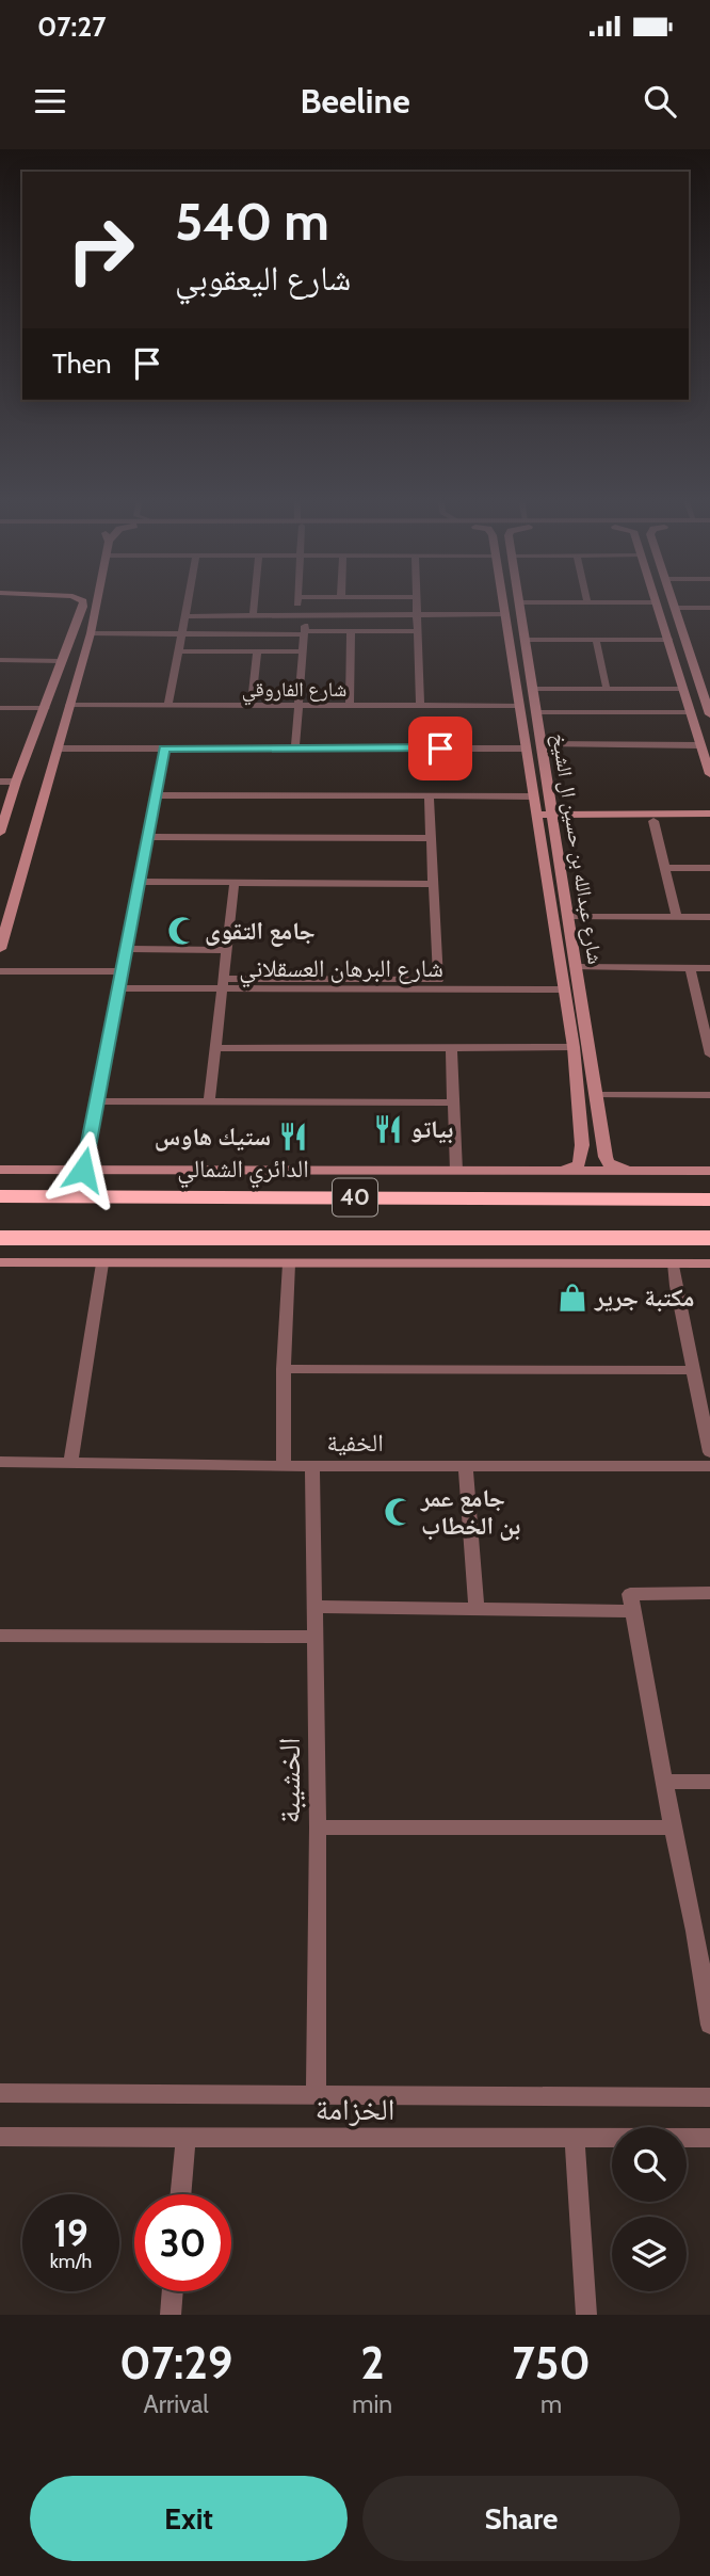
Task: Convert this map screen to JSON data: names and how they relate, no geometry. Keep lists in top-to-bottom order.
{
  "streets": {
    "highway": ["الدائري الشمالي", "40"],
    "street": [
      "شارع الفاروقي",
      "شارع عبدالله بن حسين ال الشيخ",
      "شارع البرهان العسقلاني",
      "الخفية",
      "الخشيبة",
      "الخزامة"
    ]
  },
  "crossings": [
    ["شارع الفاروقي", "شارع عبدالله بن حسين ال الشيخ"],
    ["شارع عبدالله بن حسين ال الشيخ", "شارع البرهان العسقلاني"],
    ["الخفية", "الخشيبة"],
    ["الخشيبة", "الخزامة"]
  ],
  "places": {
    "mosque": ["جامع التقوى", "جامع عمر بن الخطاب"],
    "restaurant": ["بياتو", "ستيك هاوس"],
    "shop": ["مكتبة جرير"]
  },
  "page": {
    "status": "07:27",
    "header": "Beeline",
    "turn": ["540 m", "شارع اليعقوبي"],
    "then": "Then",
    "speed": "19 km/h",
    "limit": "30",
    "eta": [
      "07:29",
      "Arrival",
      "2",
      "min",
      "750",
      "m"
    ],
    "buttons": ["Exit", "Share"]
  }
}
